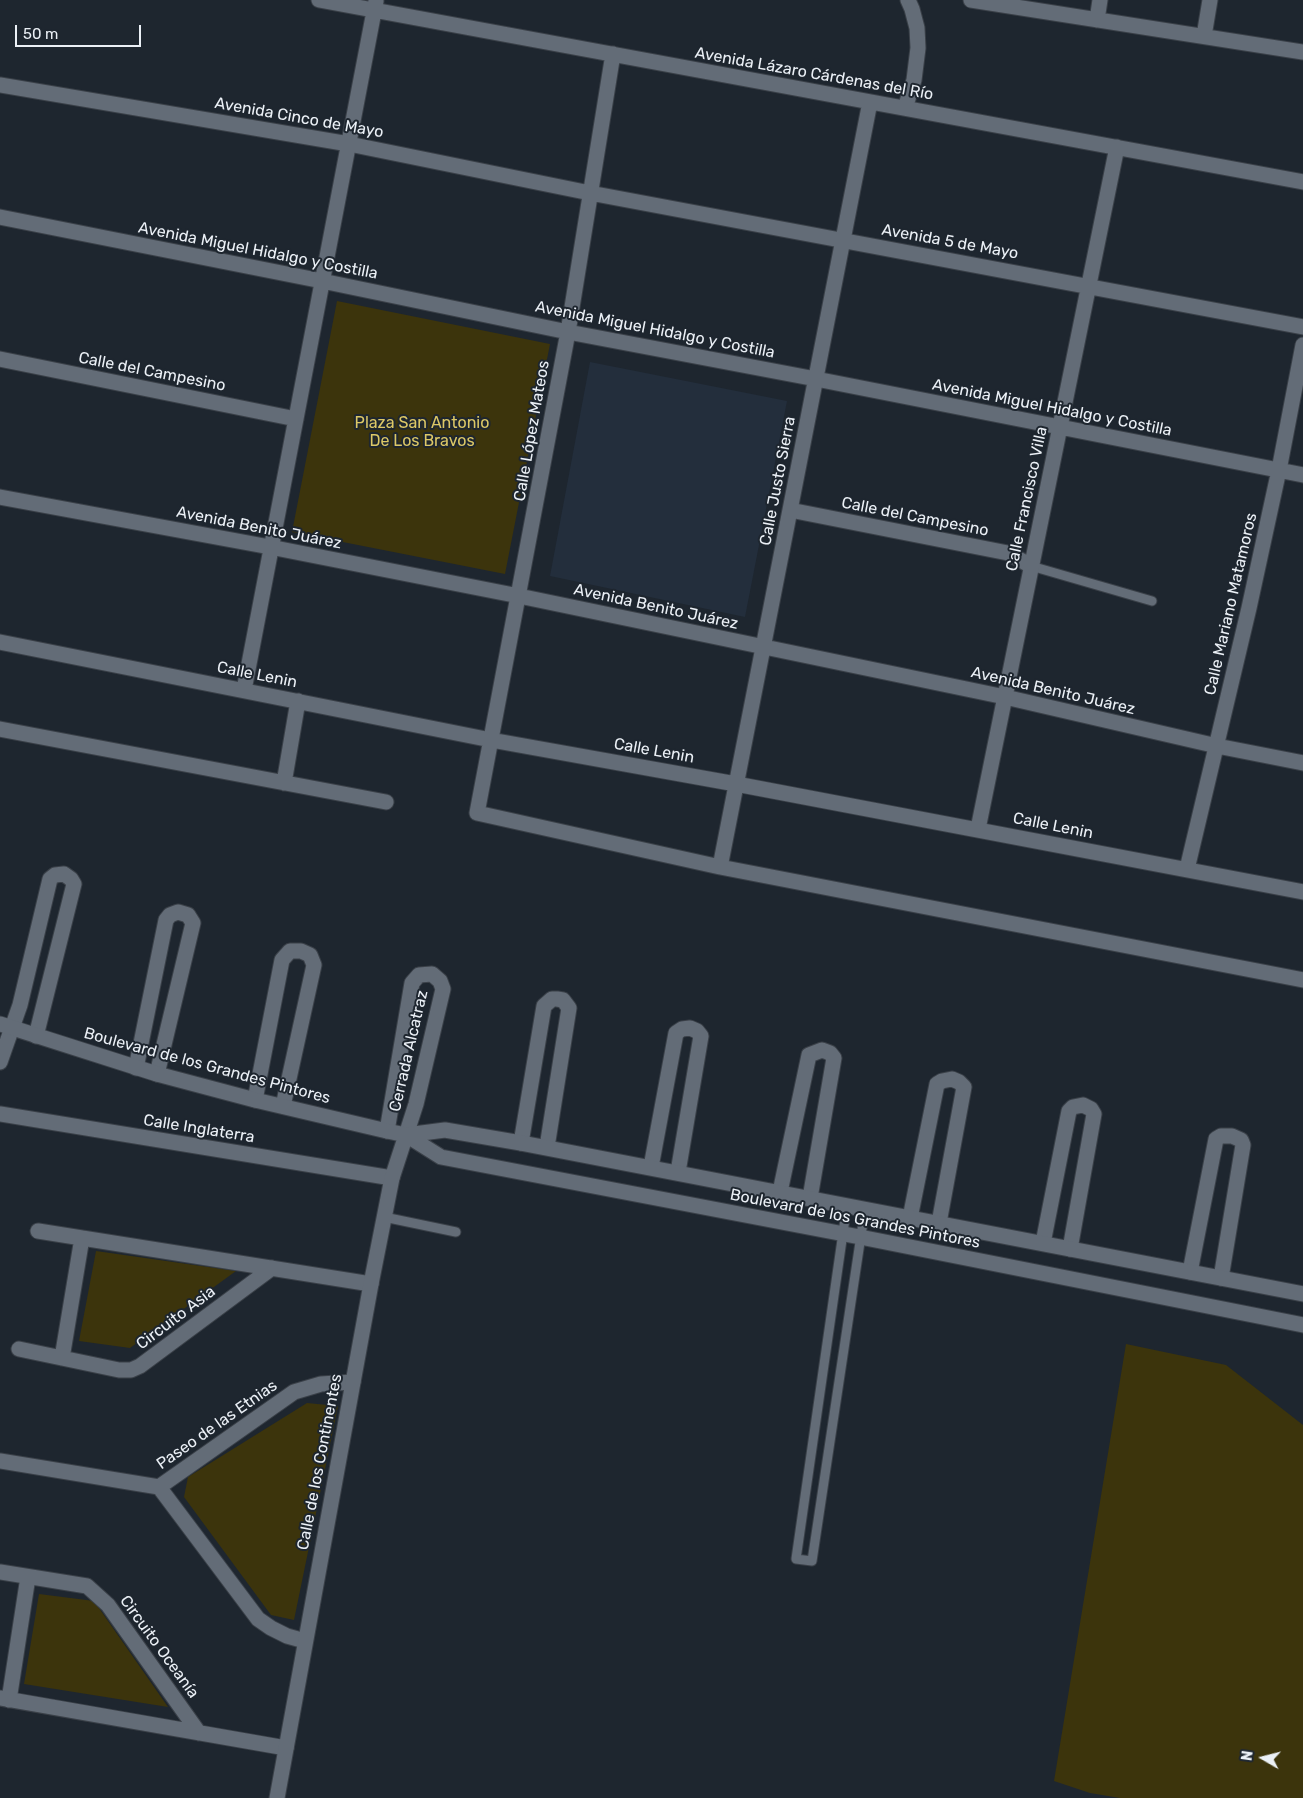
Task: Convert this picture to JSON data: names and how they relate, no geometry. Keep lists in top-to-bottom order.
{
  "streets": {
    "street": [
      "Avenida Lázaro Cárdenas del Río",
      "Avenida Cinco de Mayo",
      "Avenida 5 de Mayo",
      "Avenida Miguel Hidalgo y Costilla",
      "Calle del Campesino",
      "Calle López Mateos",
      "Calle Justo Sierra",
      "Calle Francisco Villa",
      "Avenida Benito Juárez",
      "Calle Mariano Matamoros",
      "Calle Lenin",
      "Cerrada Alcatraz",
      "Boulevard de los Grandes Pintores",
      "Calle Inglaterra",
      "Circuito Asia",
      "Paseo de las Etnias",
      "Calle de los Continentes",
      "Circuito Oceanía"
    ]
  },
  "crossings": [
    ["Avenida Lázaro Cárdenas del Río", "Calle López Mateos"],
    ["Avenida Lázaro Cárdenas del Río", "Calle Justo Sierra"],
    ["Avenida Lázaro Cárdenas del Río", "Calle Francisco Villa"],
    ["Avenida Cinco de Mayo", "Avenida 5 de Mayo"],
    ["Avenida Cinco de Mayo", "Calle López Mateos"],
    ["Avenida 5 de Mayo", "Calle López Mateos"],
    ["Avenida 5 de Mayo", "Calle Justo Sierra"],
    ["Avenida 5 de Mayo", "Calle Francisco Villa"],
    ["Avenida Miguel Hidalgo y Costilla", "Calle López Mateos"],
    ["Avenida Miguel Hidalgo y Costilla", "Calle Justo Sierra"],
    ["Avenida Miguel Hidalgo y Costilla", "Calle Francisco Villa"],
    ["Avenida Miguel Hidalgo y Costilla", "Calle Mariano Matamoros"],
    ["Calle del Campesino", "Calle Justo Sierra"],
    ["Calle del Campesino", "Calle Francisco Villa"],
    ["Calle López Mateos", "Calle Justo Sierra"],
    ["Calle López Mateos", "Avenida Benito Juárez"],
    ["Calle López Mateos", "Calle Lenin"],
    ["Calle Justo Sierra", "Avenida Benito Juárez"],
    ["Calle Justo Sierra", "Calle Lenin"],
    ["Calle Francisco Villa", "Avenida Benito Juárez"],
    ["Calle Francisco Villa", "Calle Lenin"],
    ["Avenida Benito Juárez", "Calle Mariano Matamoros"],
    ["Calle Mariano Matamoros", "Calle Lenin"],
    ["Cerrada Alcatraz", "Boulevard de los Grandes Pintores"],
    ["Cerrada Alcatraz", "Calle de los Continentes"],
    ["Boulevard de los Grandes Pintores", "Calle de los Continentes"],
    ["Calle Inglaterra", "Calle de los Continentes"],
    ["Circuito Asia", "Calle de los Continentes"],
    ["Paseo de las Etnias", "Calle de los Continentes"]
  ],
  "parks": ["Plaza San Antonio De Los Bravos"],
  "scale_bar": "50 m",
  "north": "left"
}
